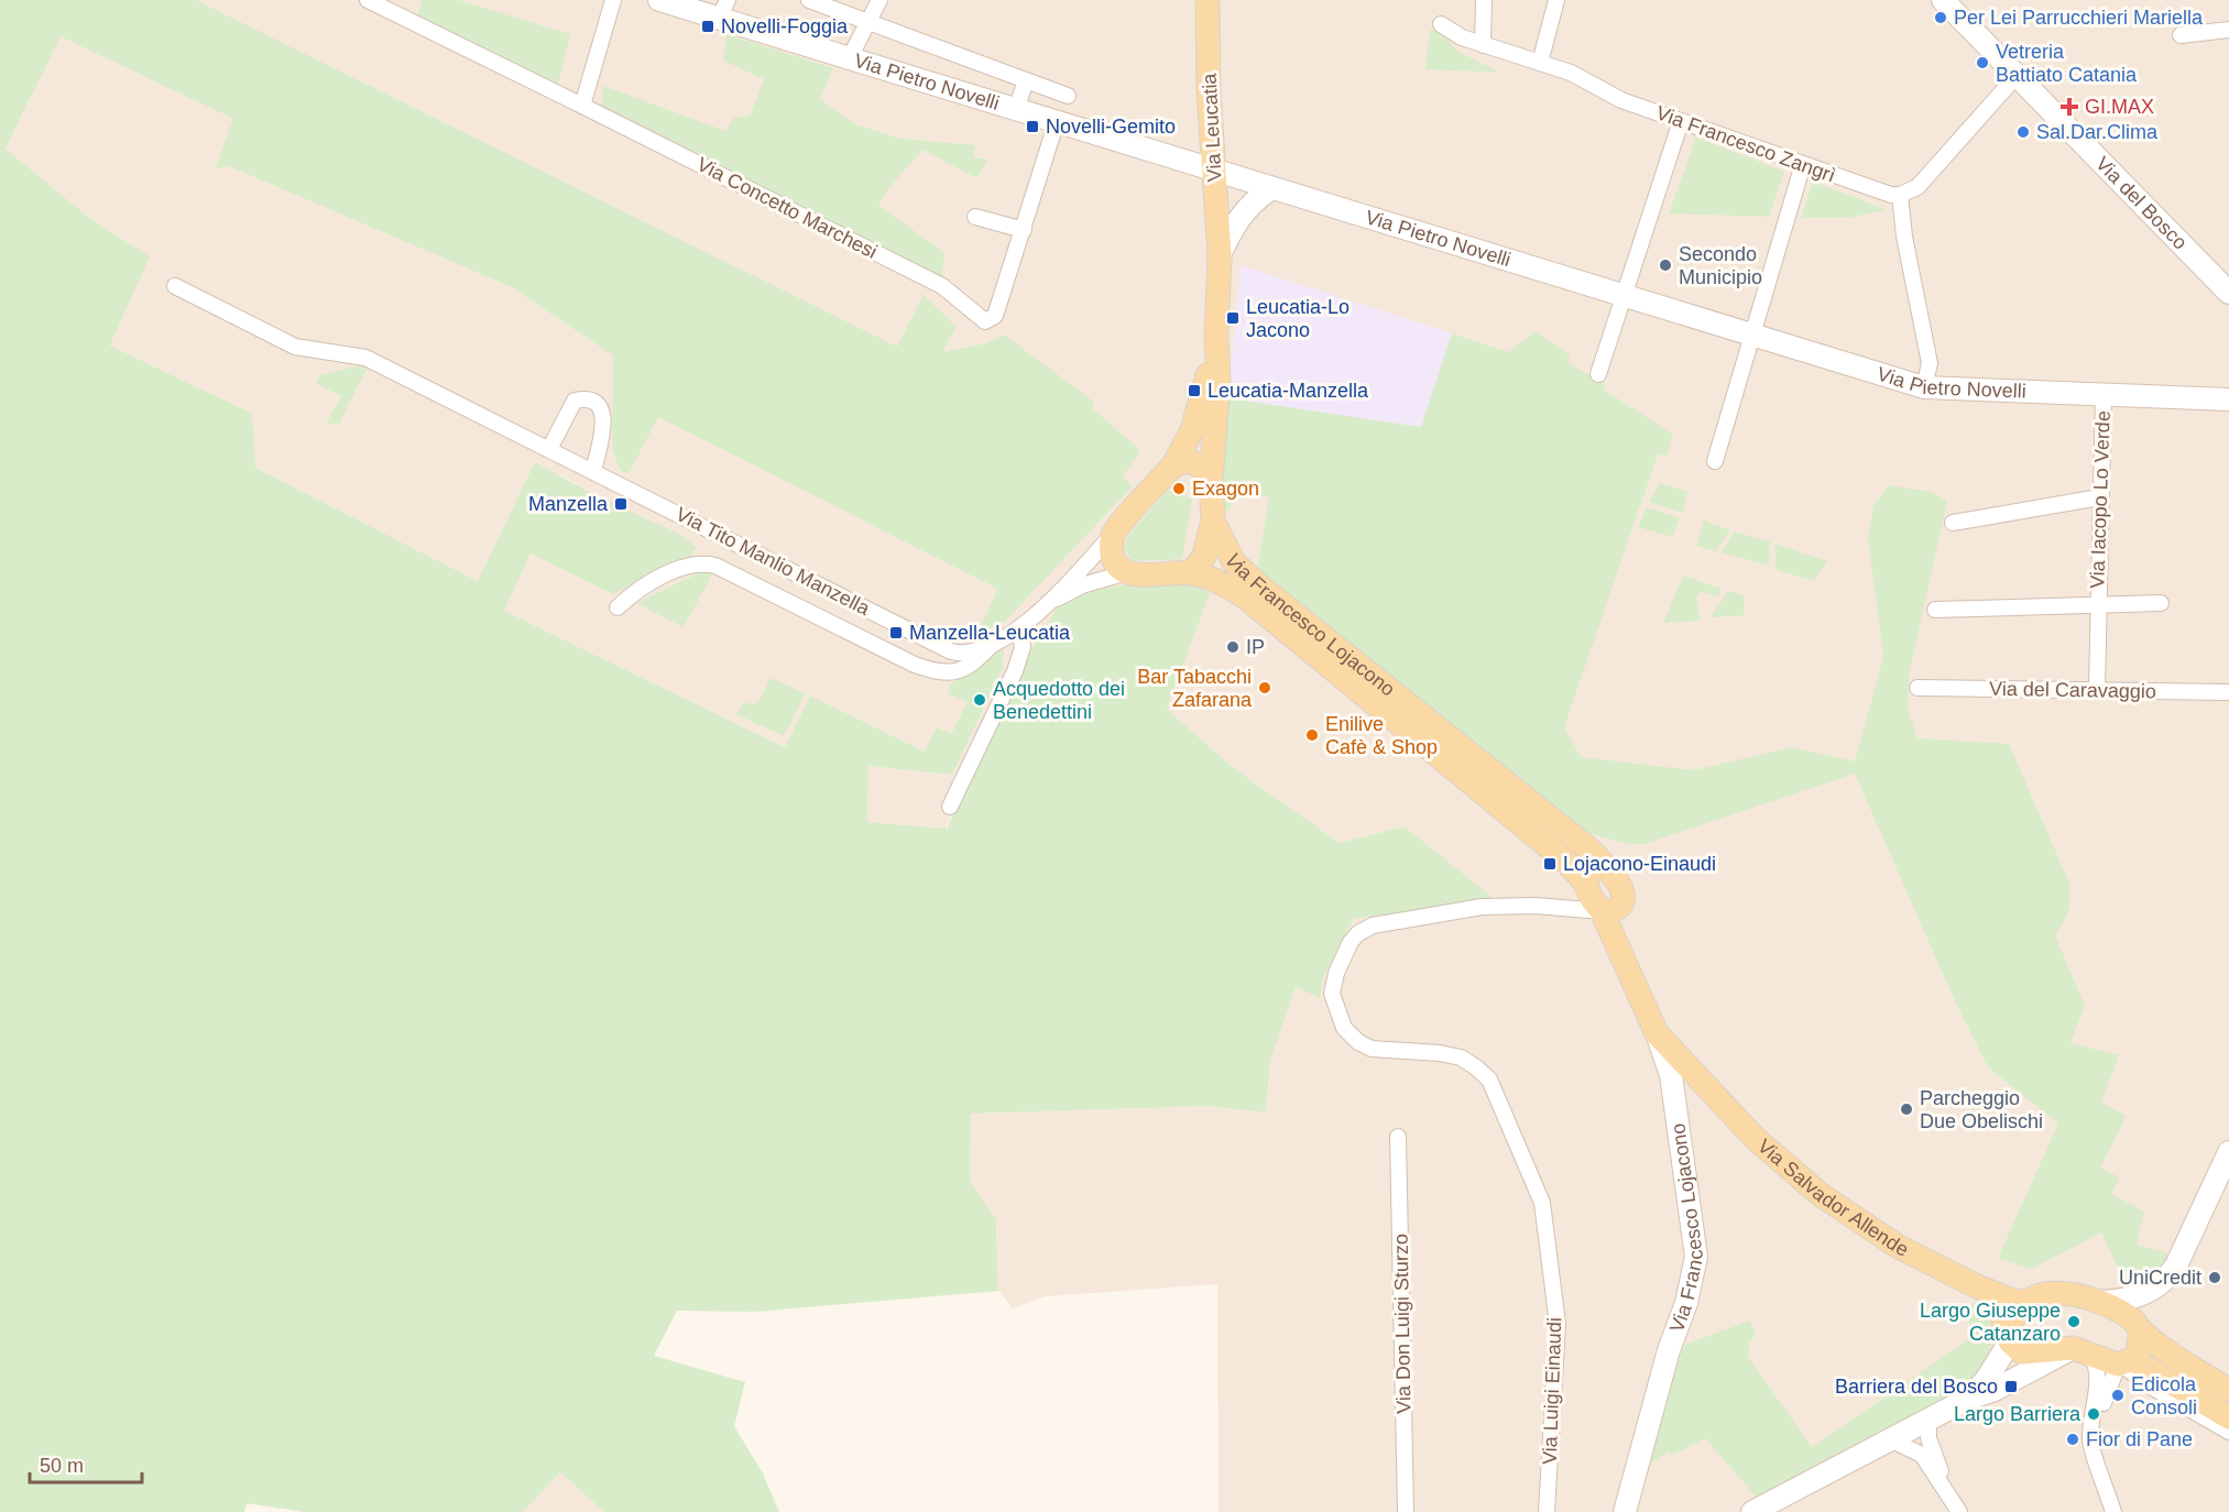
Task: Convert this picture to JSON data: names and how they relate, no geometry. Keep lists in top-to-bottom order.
{
  "streets": {
    "main road": [
      "Via Pietro Novelli",
      "Via Leucatia",
      "Via del Bosco",
      "Via Francesco Lojacono",
      "Via Salvador Allende"
    ],
    "street": [
      "Via Francesco Zangrì",
      "Via Concetto Marchesi",
      "Via Iacopo Lo Verde",
      "Via Tito Manlio Manzella",
      "Via del Caravaggio",
      "Via Don Luigi Sturzo",
      "Via Luigi Einaudi"
    ]
  },
  "crossings": [
    ["Via Pietro Novelli", "Via Leucatia"],
    ["Via Pietro Novelli", "Via Iacopo Lo Verde"],
    ["Via Leucatia", "Via Francesco Lojacono"],
    ["Via Iacopo Lo Verde", "Via del Caravaggio"],
    ["Via Francesco Lojacono", "Via Luigi Einaudi"]
  ],
  "places": {
    "other": [
      "Per Lei Parrucchieri Mariella",
      "Vetreria Battiato Catania",
      "Sal.Dar.Clima",
      "Secondo Municipio",
      "Exagon",
      "IP",
      "Bar Tabacchi Zafarana",
      "Acquedotto dei Benedettini",
      "Enilive Cafè & Shop",
      "Parcheggio Due Obelischi",
      "UniCredit",
      "Largo Giuseppe Catanzaro",
      "Edicola Consoli",
      "Largo Barriera",
      "Fior di Pane"
    ],
    "transit": [
      "Novelli-Foggia",
      "Novelli-Gemito",
      "Leucatia-Lo Jacono",
      "Leucatia-Manzella",
      "Manzella",
      "Manzella-Leucatia",
      "Lojacono-Einaudi",
      "Barriera del Bosco"
    ],
    "health": ["GI.MAX"]
  },
  "scale_bar": "50 m"
}
